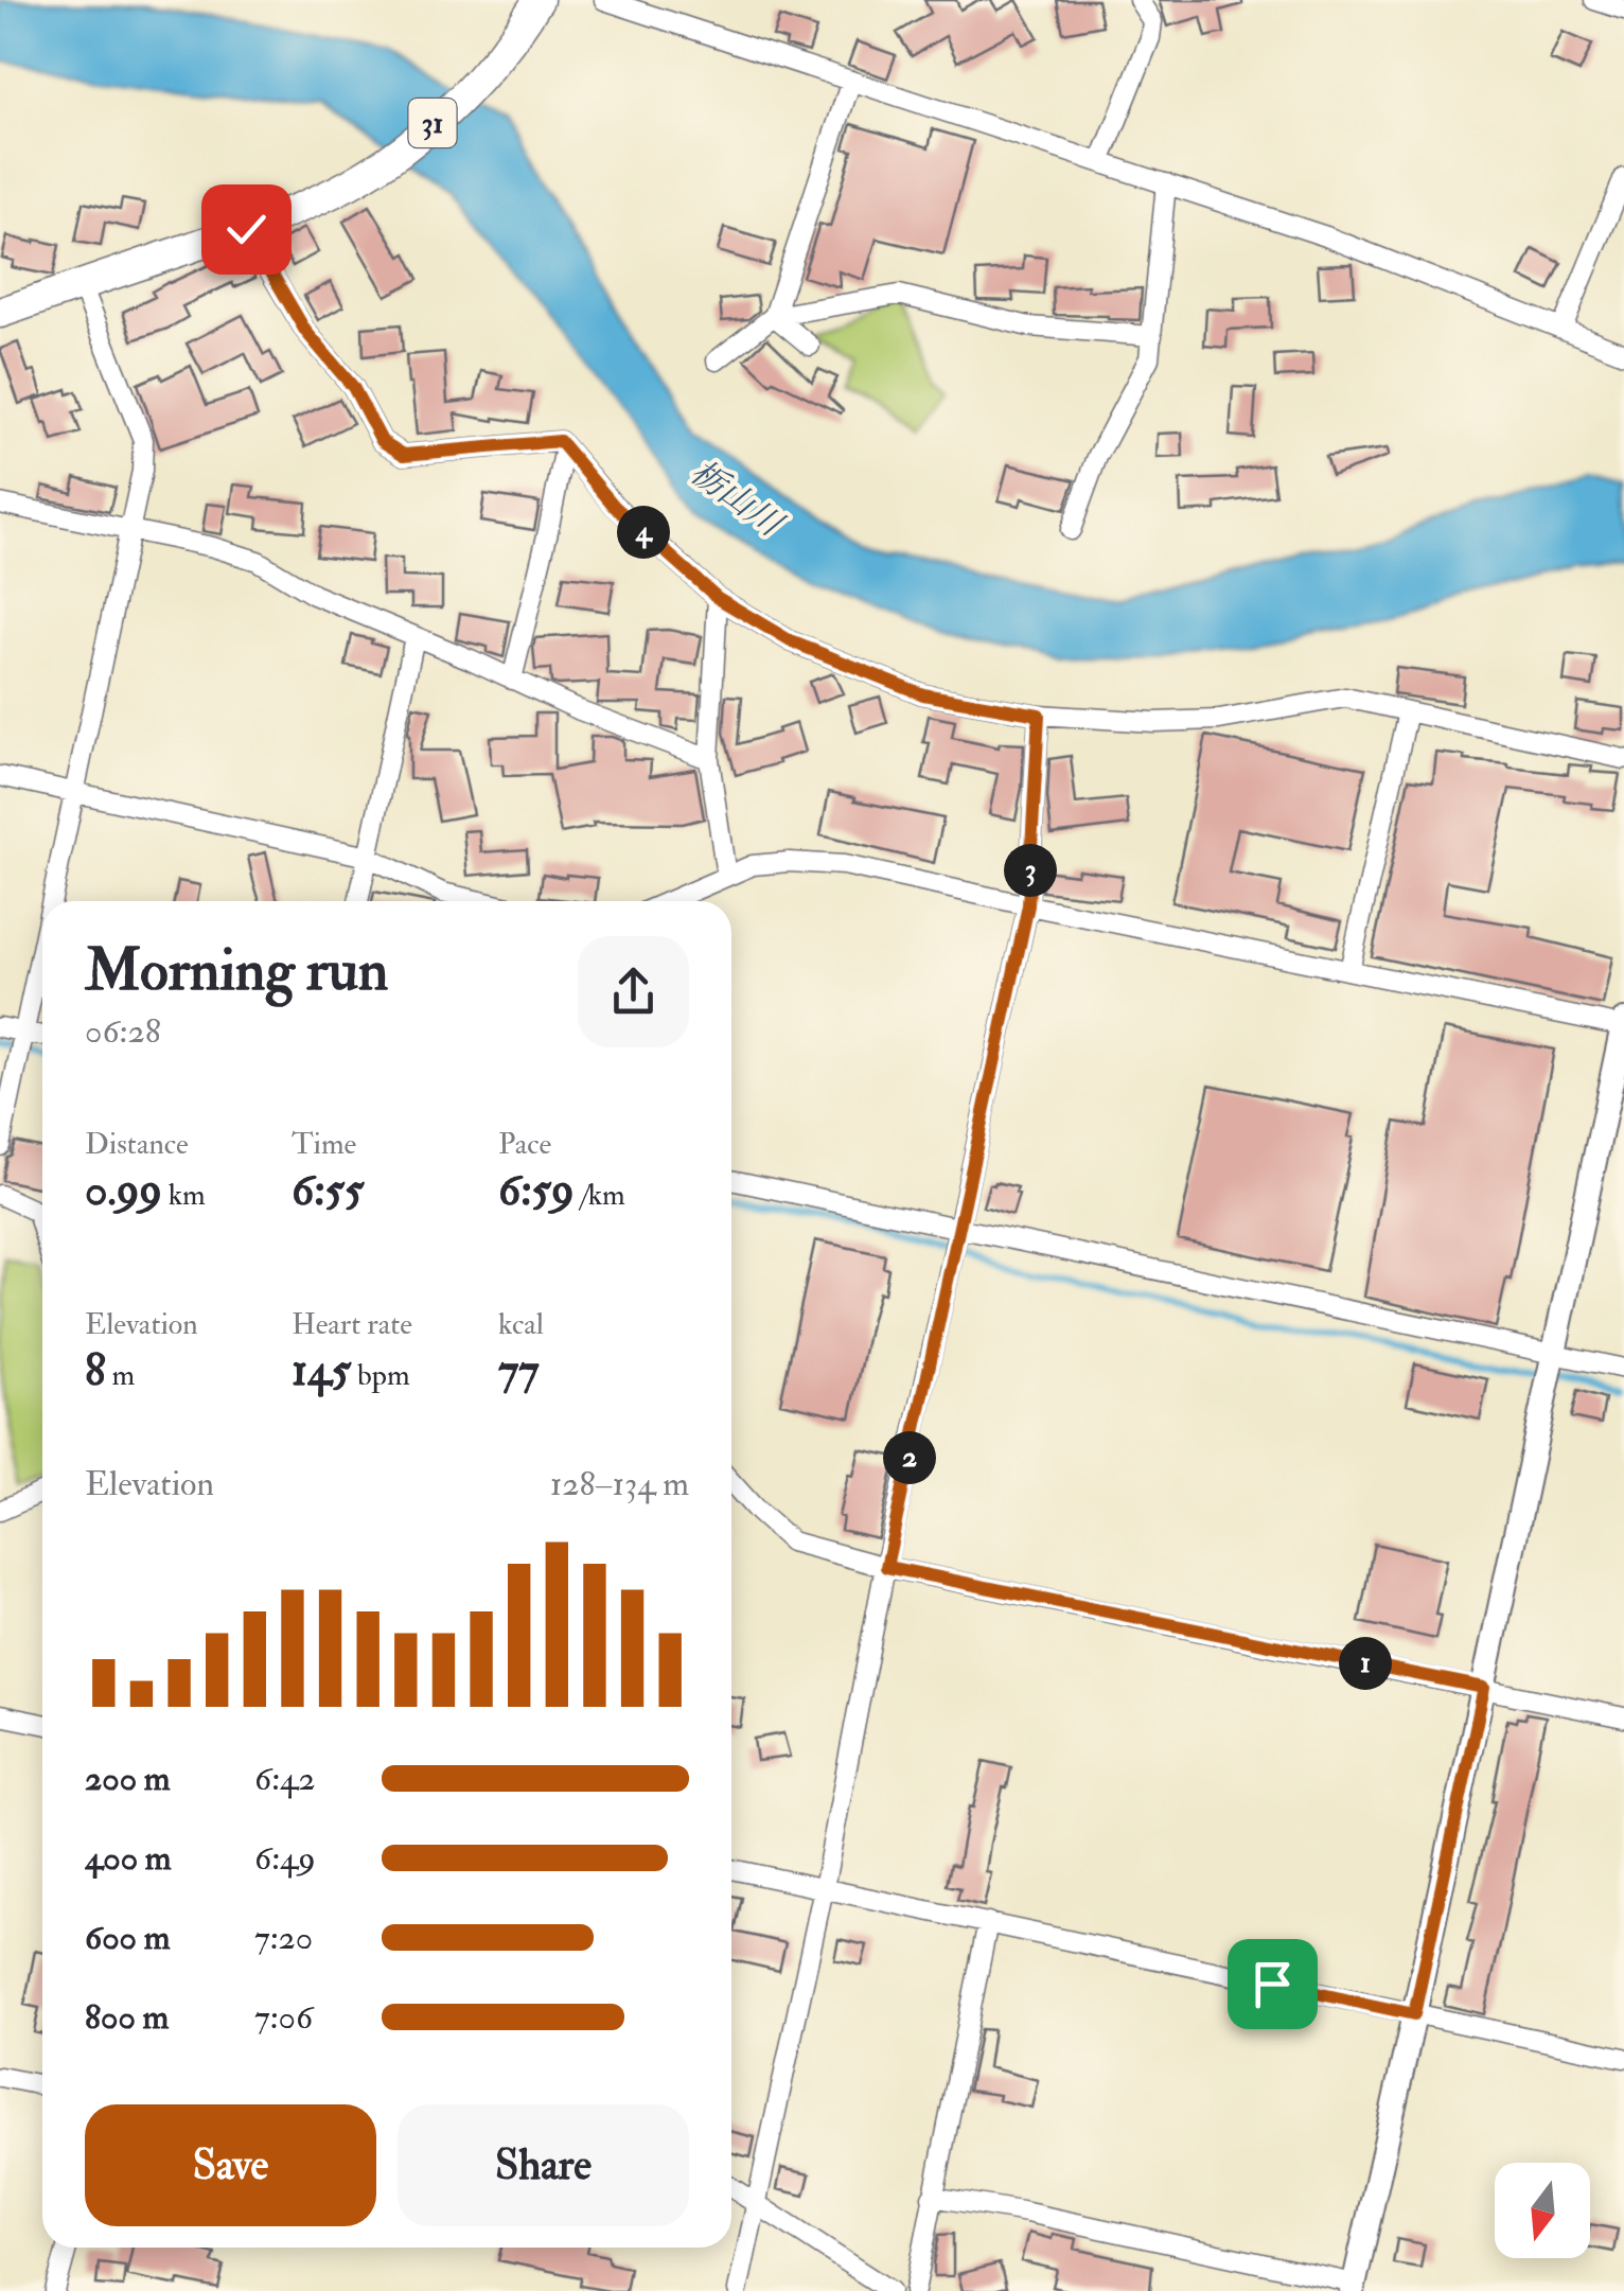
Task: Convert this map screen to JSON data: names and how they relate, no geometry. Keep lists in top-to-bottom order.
{
  "streets": {
    "main road": ["31"]
  },
  "water": ["栃山川"],
  "north": "bottom",
  "page": {
    "pins": [
      "4",
      "3",
      "2",
      "1"
    ],
    "heading": ["Morning run", "06:28"],
    "stats": [
      ["Distance", "0.99 km"],
      ["Time", "6:55"],
      ["Pace", "6:59 /km"],
      ["Elevation", "8 m"],
      ["Heart rate", "145 bpm"],
      ["kcal", "77"]
    ],
    "chart": ["Elevation", "128–134 m"],
    "list": [
      {
        "name": "200 m",
        "note": "6:42"
      },
      {
        "name": "400 m",
        "note": "6:49"
      },
      {
        "name": "600 m",
        "note": "7:20"
      },
      {
        "name": "800 m",
        "note": "7:06"
      }
    ],
    "buttons": ["Save", "Share"]
  }
}
